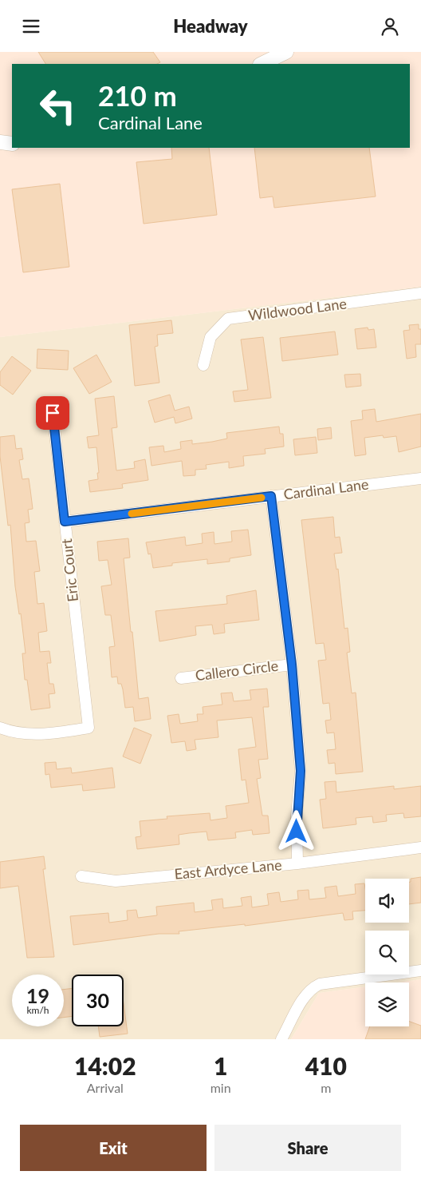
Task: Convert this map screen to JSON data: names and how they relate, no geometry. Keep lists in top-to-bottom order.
{
  "streets": {
    "street": [
      "Wildwood Lane",
      "Cardinal Lane",
      "Eric Court",
      "Callero Circle",
      "East Ardyce Lane"
    ]
  },
  "crossings": [
    ["Cardinal Lane", "Eric Court"]
  ],
  "page": {
    "header": "Headway",
    "turn": ["210 m", "Cardinal Lane"],
    "speed": "19 km/h",
    "limit": "30",
    "eta": [
      "14:02",
      "Arrival",
      "1",
      "min",
      "410",
      "m"
    ],
    "buttons": ["Exit", "Share"]
  }
}
